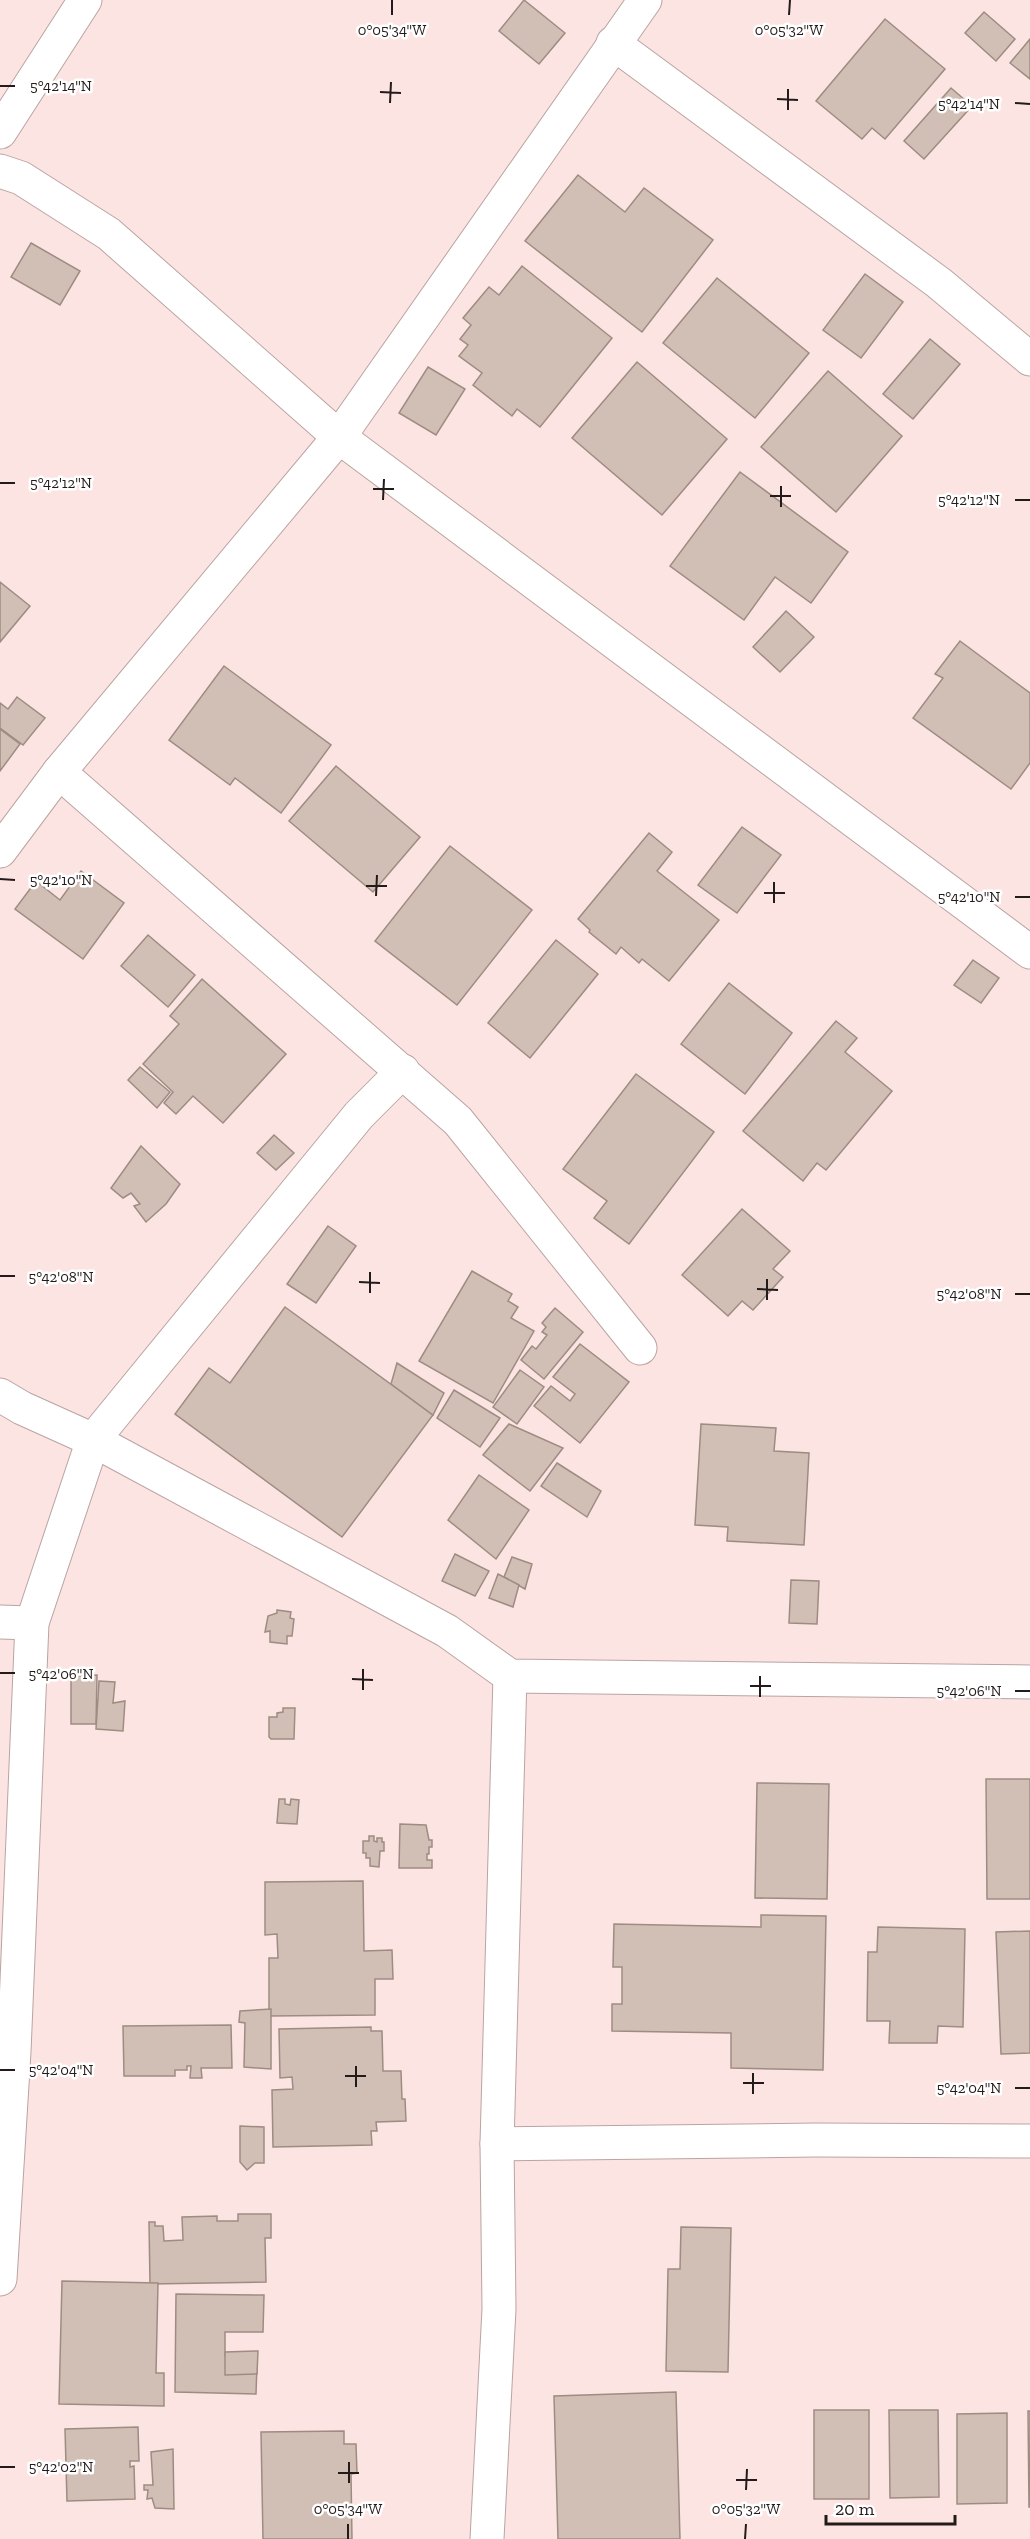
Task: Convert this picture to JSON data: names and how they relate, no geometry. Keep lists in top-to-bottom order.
{
  "scale_bar": "20 m",
  "coordinates": [
    "0°05'34\"W",
    "0°05'32\"W",
    "5°42'14\"N",
    "5°42'12\"N",
    "5°42'10\"N",
    "5°42'08\"N",
    "5°42'06\"N",
    "5°42'04\"N",
    "5°42'02\"N"
  ]
}
